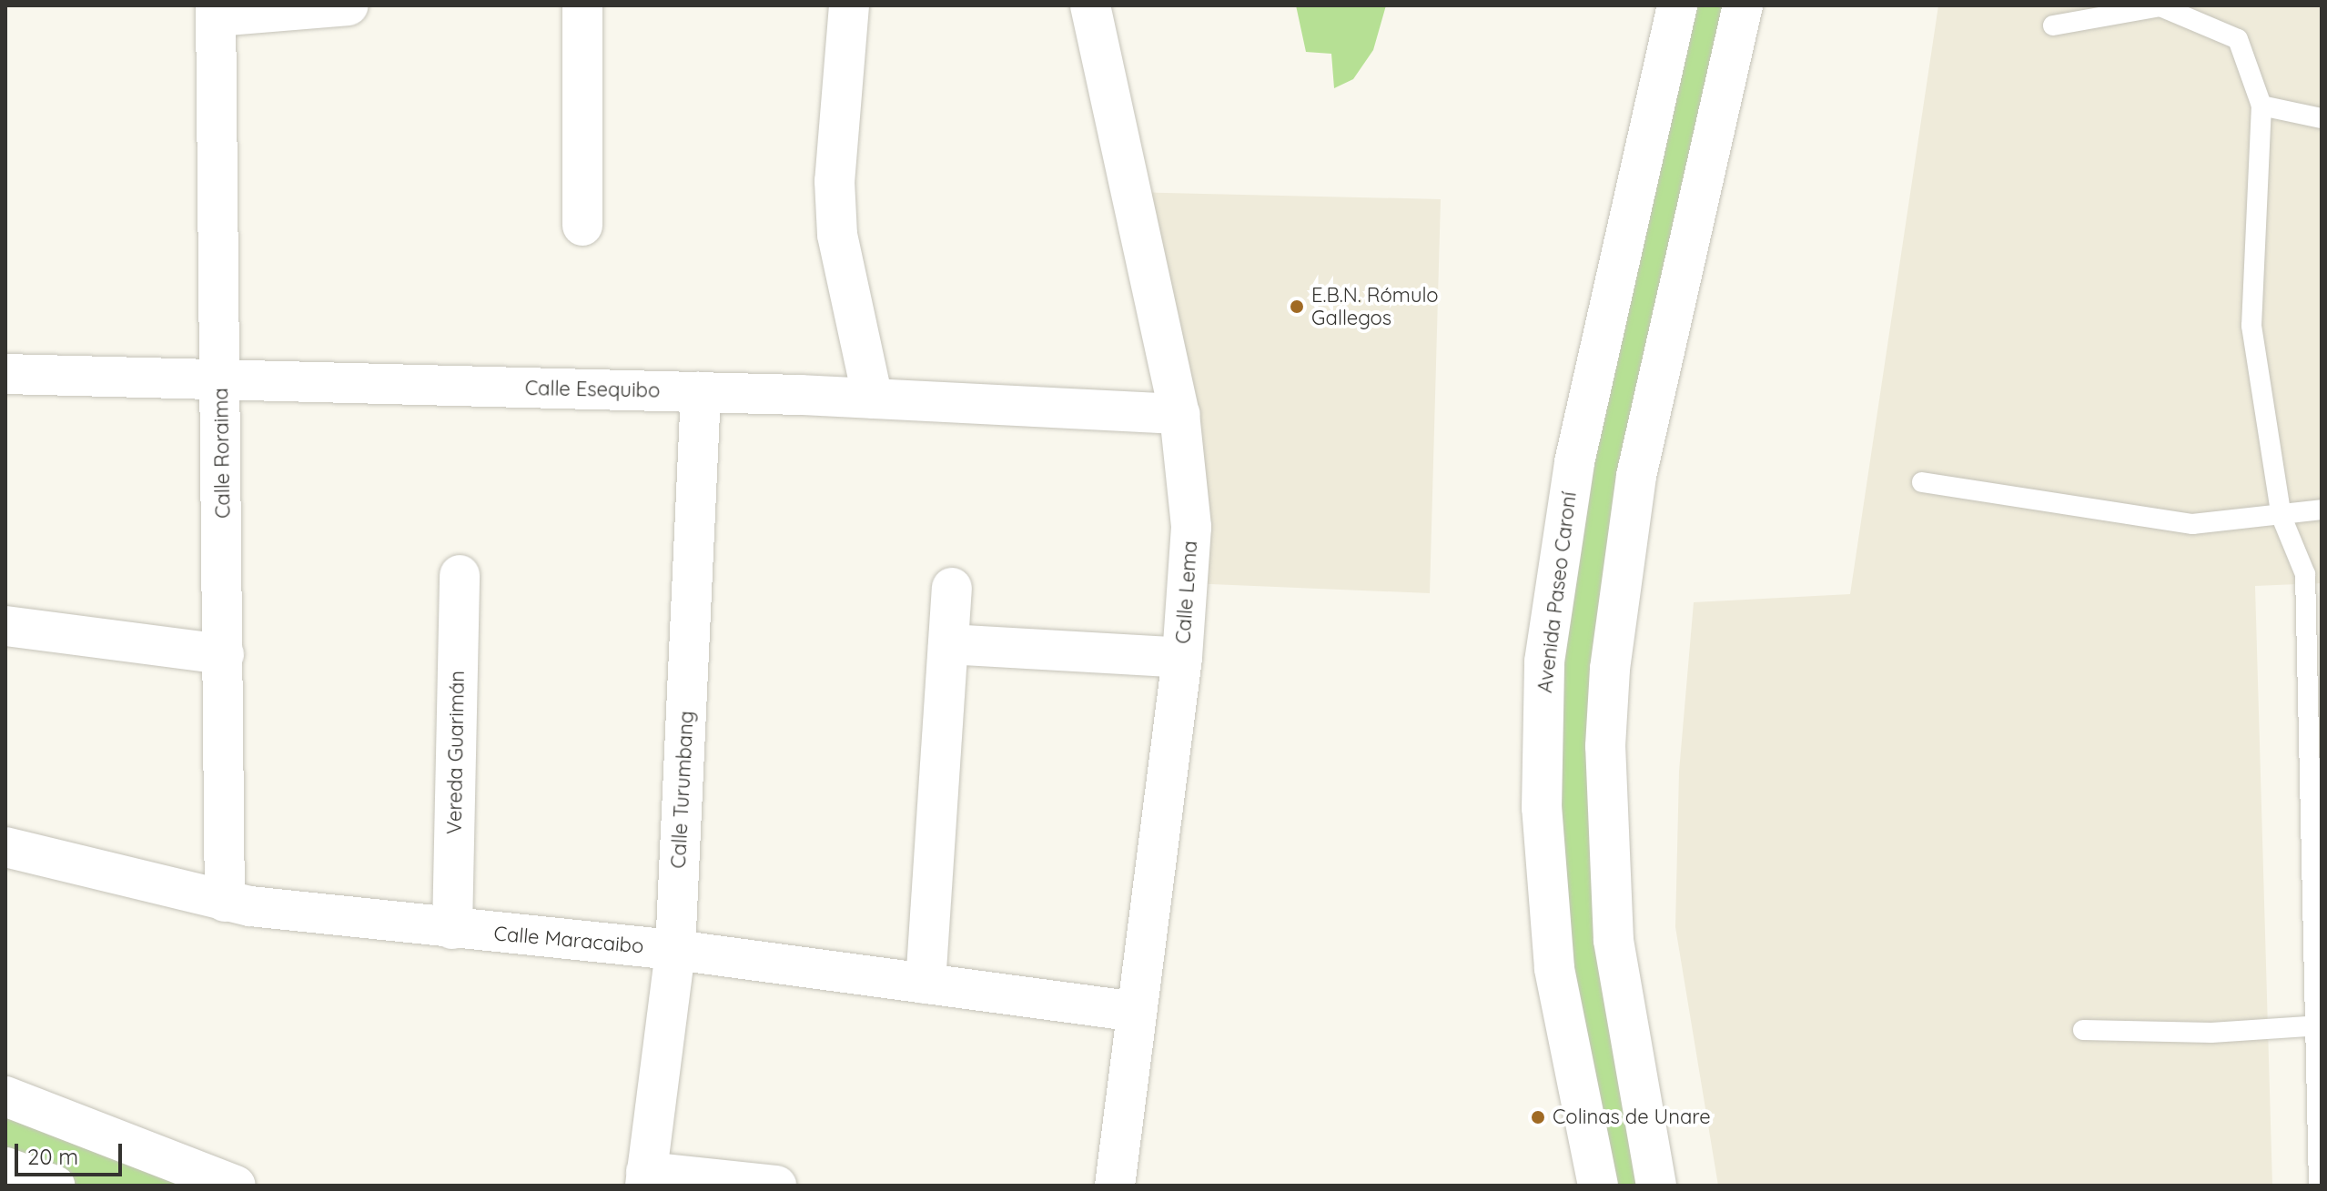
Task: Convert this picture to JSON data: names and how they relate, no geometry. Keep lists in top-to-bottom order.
{
  "streets": {
    "street": [
      "Calle Esequibo",
      "Calle Roraima",
      "Calle Lema",
      "Avenida Paseo Caroní",
      "Vereda Guarimán",
      "Calle Turumbang",
      "Calle Maracaibo"
    ]
  },
  "crossings": [
    ["Calle Esequibo", "Calle Roraima"],
    ["Calle Esequibo", "Calle Lema"],
    ["Calle Esequibo", "Calle Turumbang"],
    ["Calle Roraima", "Calle Maracaibo"],
    ["Calle Lema", "Calle Maracaibo"],
    ["Vereda Guarimán", "Calle Maracaibo"],
    ["Calle Turumbang", "Calle Maracaibo"]
  ],
  "places": ["E.B.N. Rómulo Gallegos", "Colinas de Unare"],
  "scale_bar": "20 m"
}
